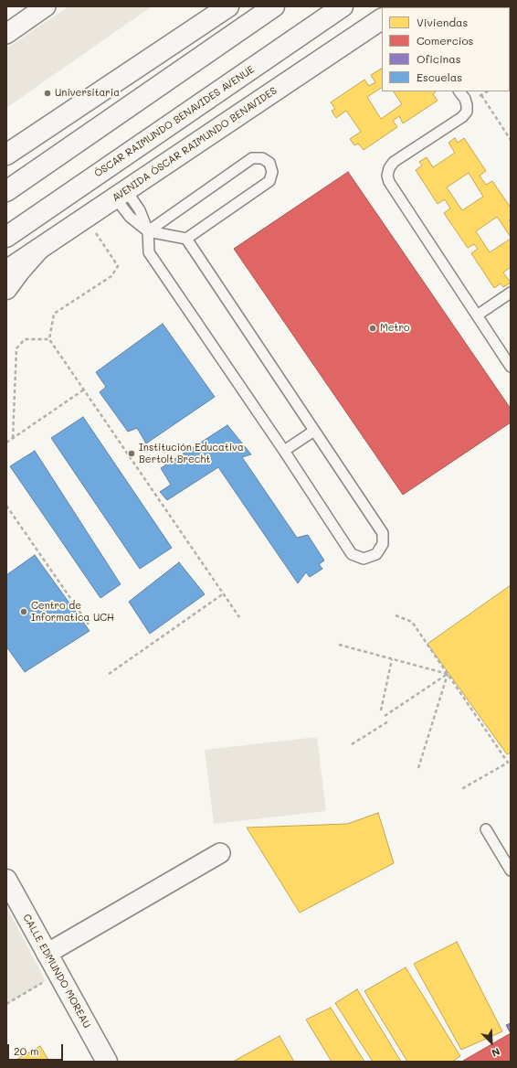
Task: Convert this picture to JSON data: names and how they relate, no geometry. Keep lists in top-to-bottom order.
{
  "streets": {
    "main road": ["ÓSCAR RAIMUNDO BENAVIDES AVENUE", "AVENIDA ÓSCAR RAIMUNDO BENAVIDES", "CALLE EDMUNDO MOREAU"]
  },
  "places": [
    "Universitaria",
    "Metro",
    "Institución Educativa Bertolt Brecht",
    "Centro de Informatica UCH"
  ],
  "legend": [
    "Viviendas",
    "Comercios",
    "Oficinas",
    "Escuelas"
  ],
  "scale_bar": "20 m",
  "north": "bottom right"
}
